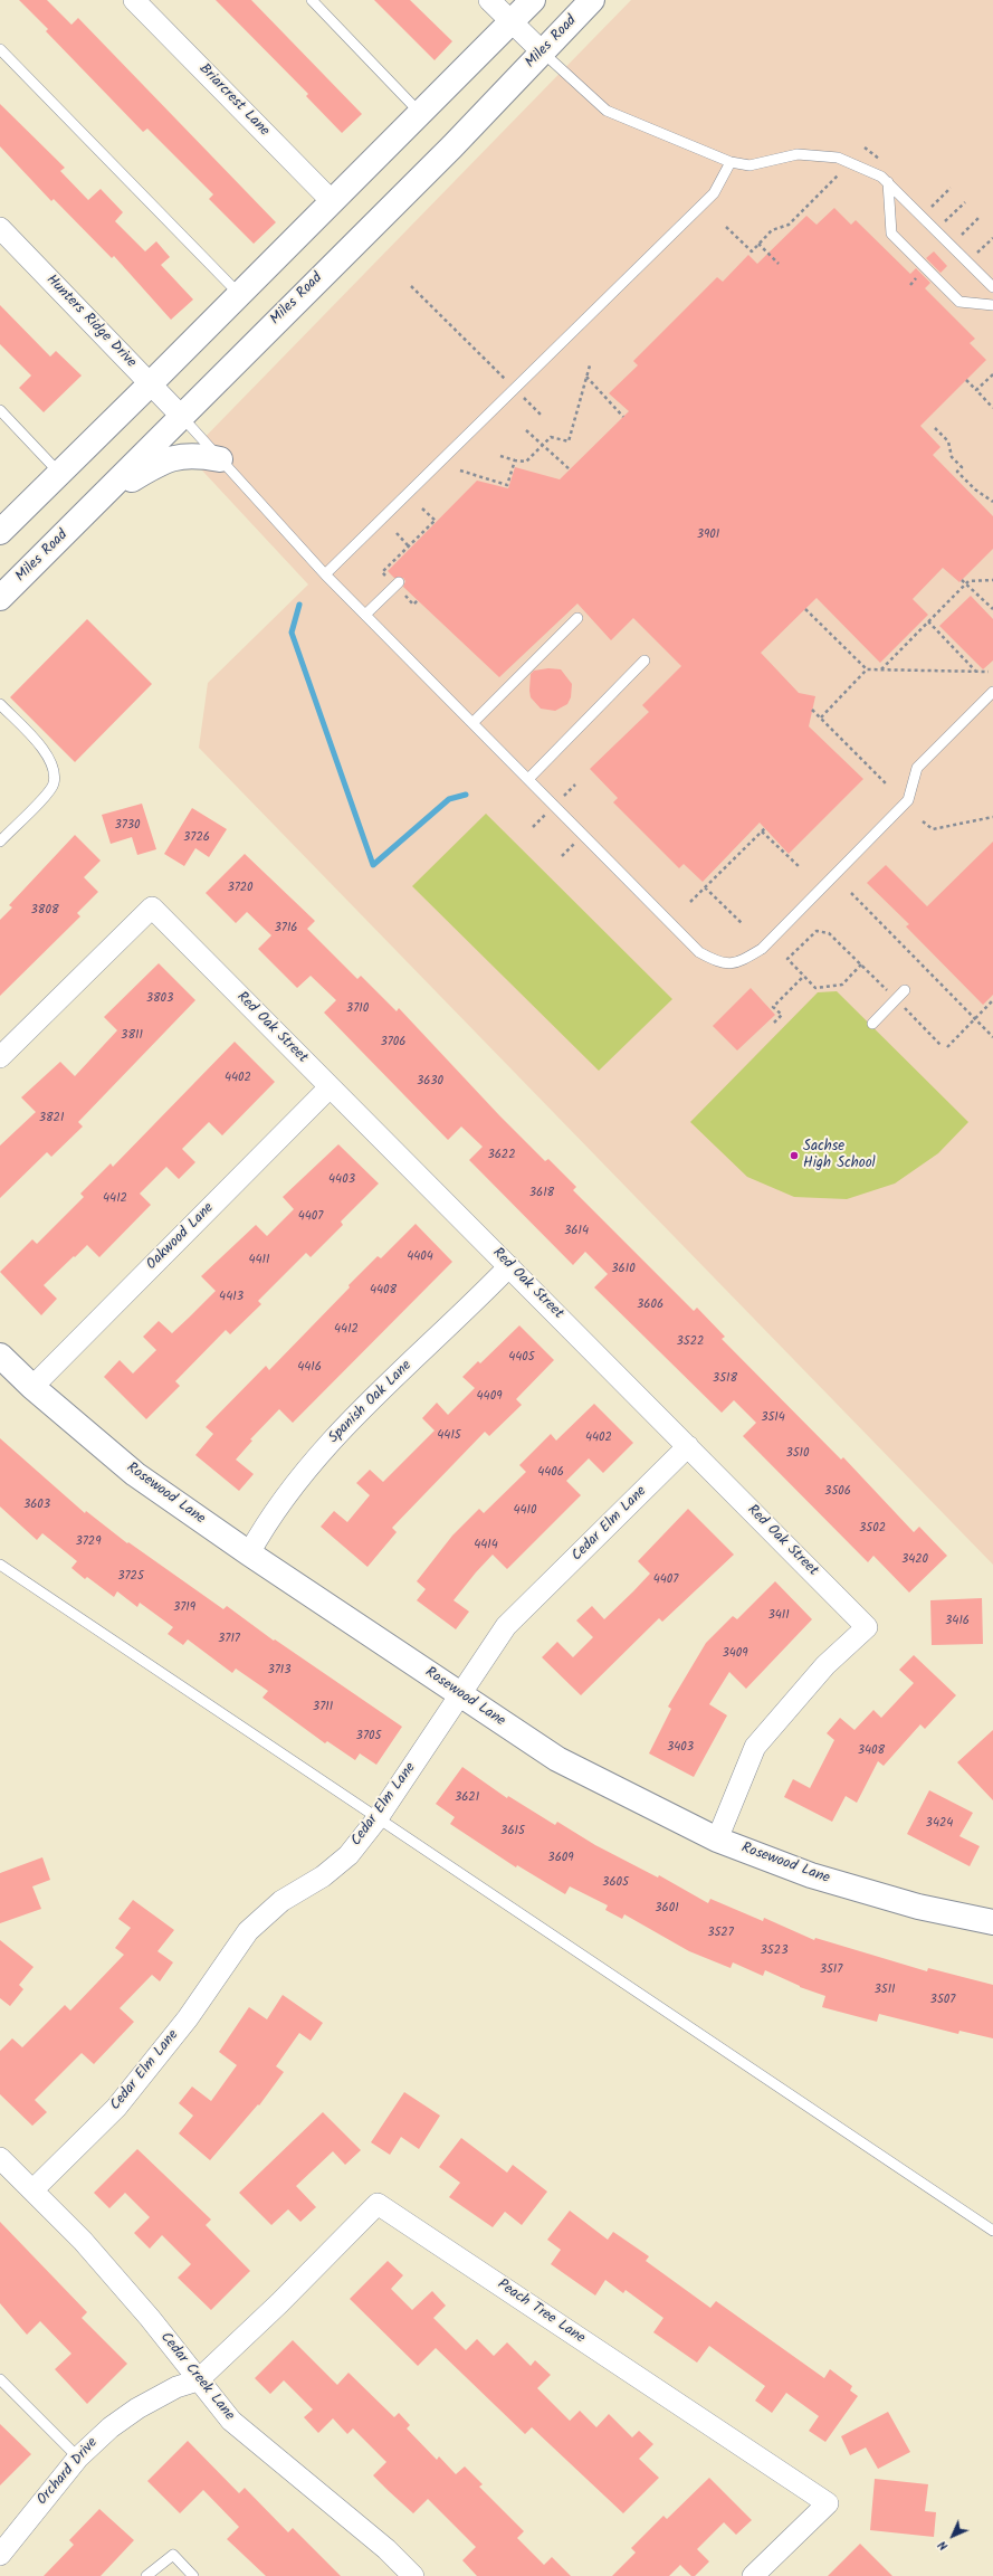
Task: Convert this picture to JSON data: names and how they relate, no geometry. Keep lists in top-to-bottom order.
{
  "streets": {
    "main road": ["Miles Road", "Rosewood Lane"],
    "street": [
      "Briarcrest Lane",
      "Hunters Ridge Drive",
      "Red Oak Street",
      "Oakwood Lane",
      "Spanish Oak Lane",
      "Cedar Elm Lane",
      "Peach Tree Lane",
      "Cedar Creek Lane",
      "Orchard Drive"
    ]
  },
  "crossings": [
    ["Miles Road", "Hunters Ridge Drive"],
    ["Red Oak Street", "Oakwood Lane"],
    ["Red Oak Street", "Spanish Oak Lane"],
    ["Red Oak Street", "Rosewood Lane"],
    ["Red Oak Street", "Cedar Elm Lane"],
    ["Oakwood Lane", "Rosewood Lane"],
    ["Spanish Oak Lane", "Rosewood Lane"],
    ["Rosewood Lane", "Cedar Elm Lane"],
    ["Cedar Elm Lane", "Cedar Creek Lane"],
    ["Peach Tree Lane", "Cedar Creek Lane"],
    ["Peach Tree Lane", "Orchard Drive"],
    ["Cedar Creek Lane", "Orchard Drive"]
  ],
  "places": ["Sachse High School"],
  "house_numbers": [
    "3901",
    "3730",
    "3726",
    "3720",
    "3808",
    "3716",
    "3803",
    "3710",
    "3811",
    "3706",
    "4402",
    "3630",
    "3821",
    "3622",
    "4403",
    "3618",
    "4412",
    "4407",
    "3614",
    "4404",
    "4411",
    "3610",
    "4408",
    "4413",
    "3606",
    "4412",
    "3522",
    "4405",
    "4416",
    "3518",
    "4409",
    "3514",
    "4415",
    "4402",
    "3510",
    "4406",
    "3506",
    "3603",
    "4410",
    "3502",
    "3729",
    "4414",
    "3420",
    "3725",
    "4407",
    "3719",
    "3411",
    "3416",
    "3717",
    "3409",
    "3713",
    "3711",
    "3705",
    "3403",
    "3408",
    "3621",
    "3424",
    "3615",
    "3609",
    "3605",
    "3601",
    "3527",
    "3523",
    "3517",
    "3511",
    "3507"
  ],
  "north": "bottom left"
}
